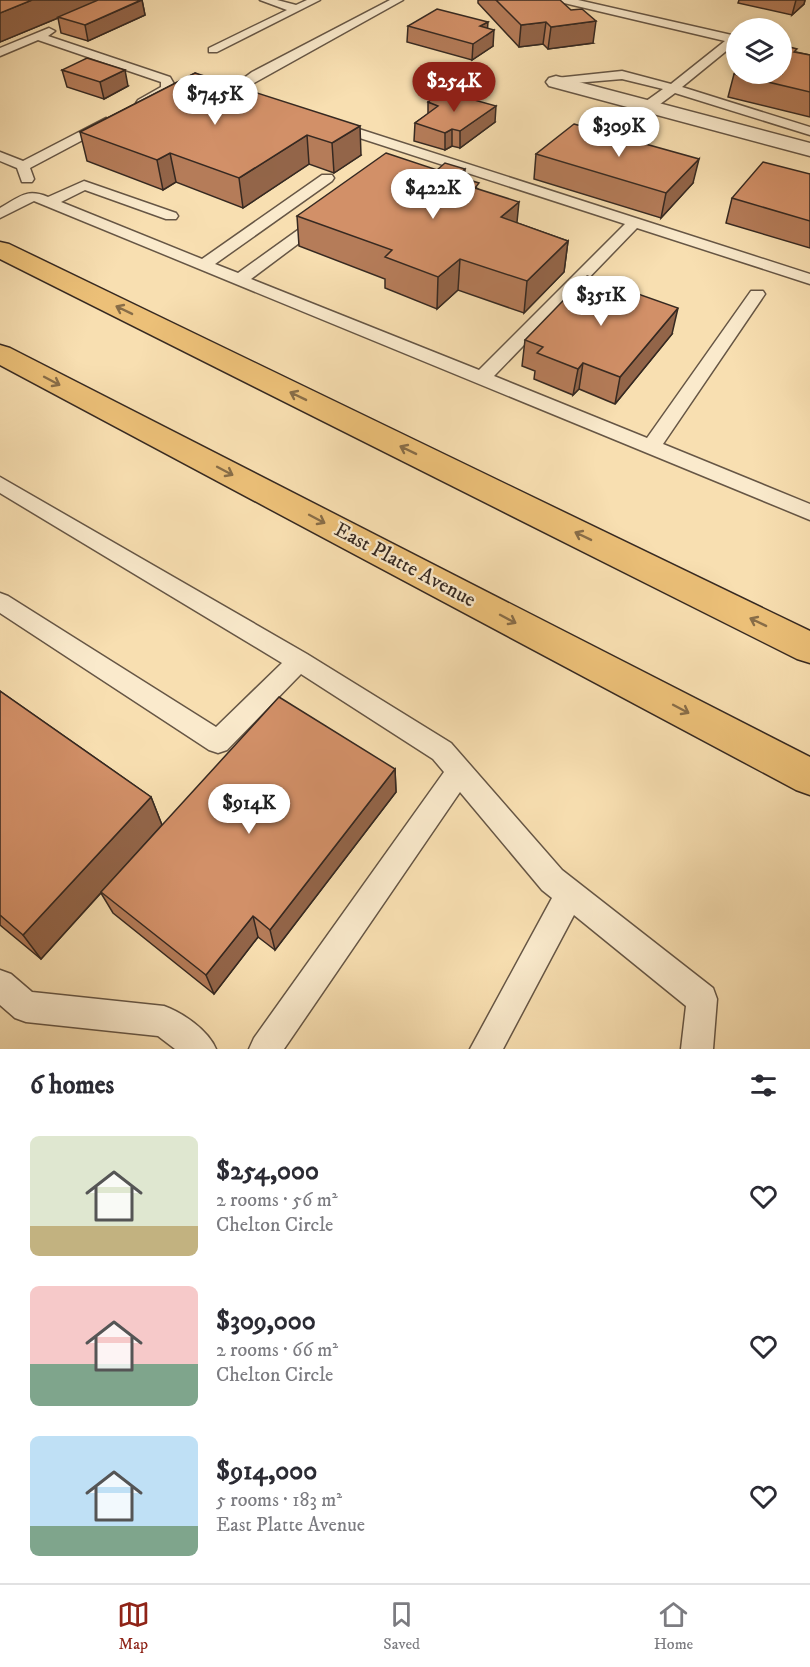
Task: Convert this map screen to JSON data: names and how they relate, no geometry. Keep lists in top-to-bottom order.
{
  "streets": {
    "main road": ["East Platte Avenue"]
  },
  "page": {
    "price": [
      "$254K",
      "$745K",
      "$309K",
      "$422K",
      "$351K",
      "$914K"
    ],
    "heading": "6 homes",
    "list": [
      {
        "name": "$254,000",
        "note": "2 rooms · 56 m² · Chelton Circle"
      },
      {
        "name": "$309,000",
        "note": "2 rooms · 66 m² · Chelton Circle"
      },
      {
        "name": "$914,000",
        "note": "5 rooms · 183 m² · East Platte Avenue"
      }
    ],
    "tabs": ["Map", "Saved", "Home"]
  }
}
